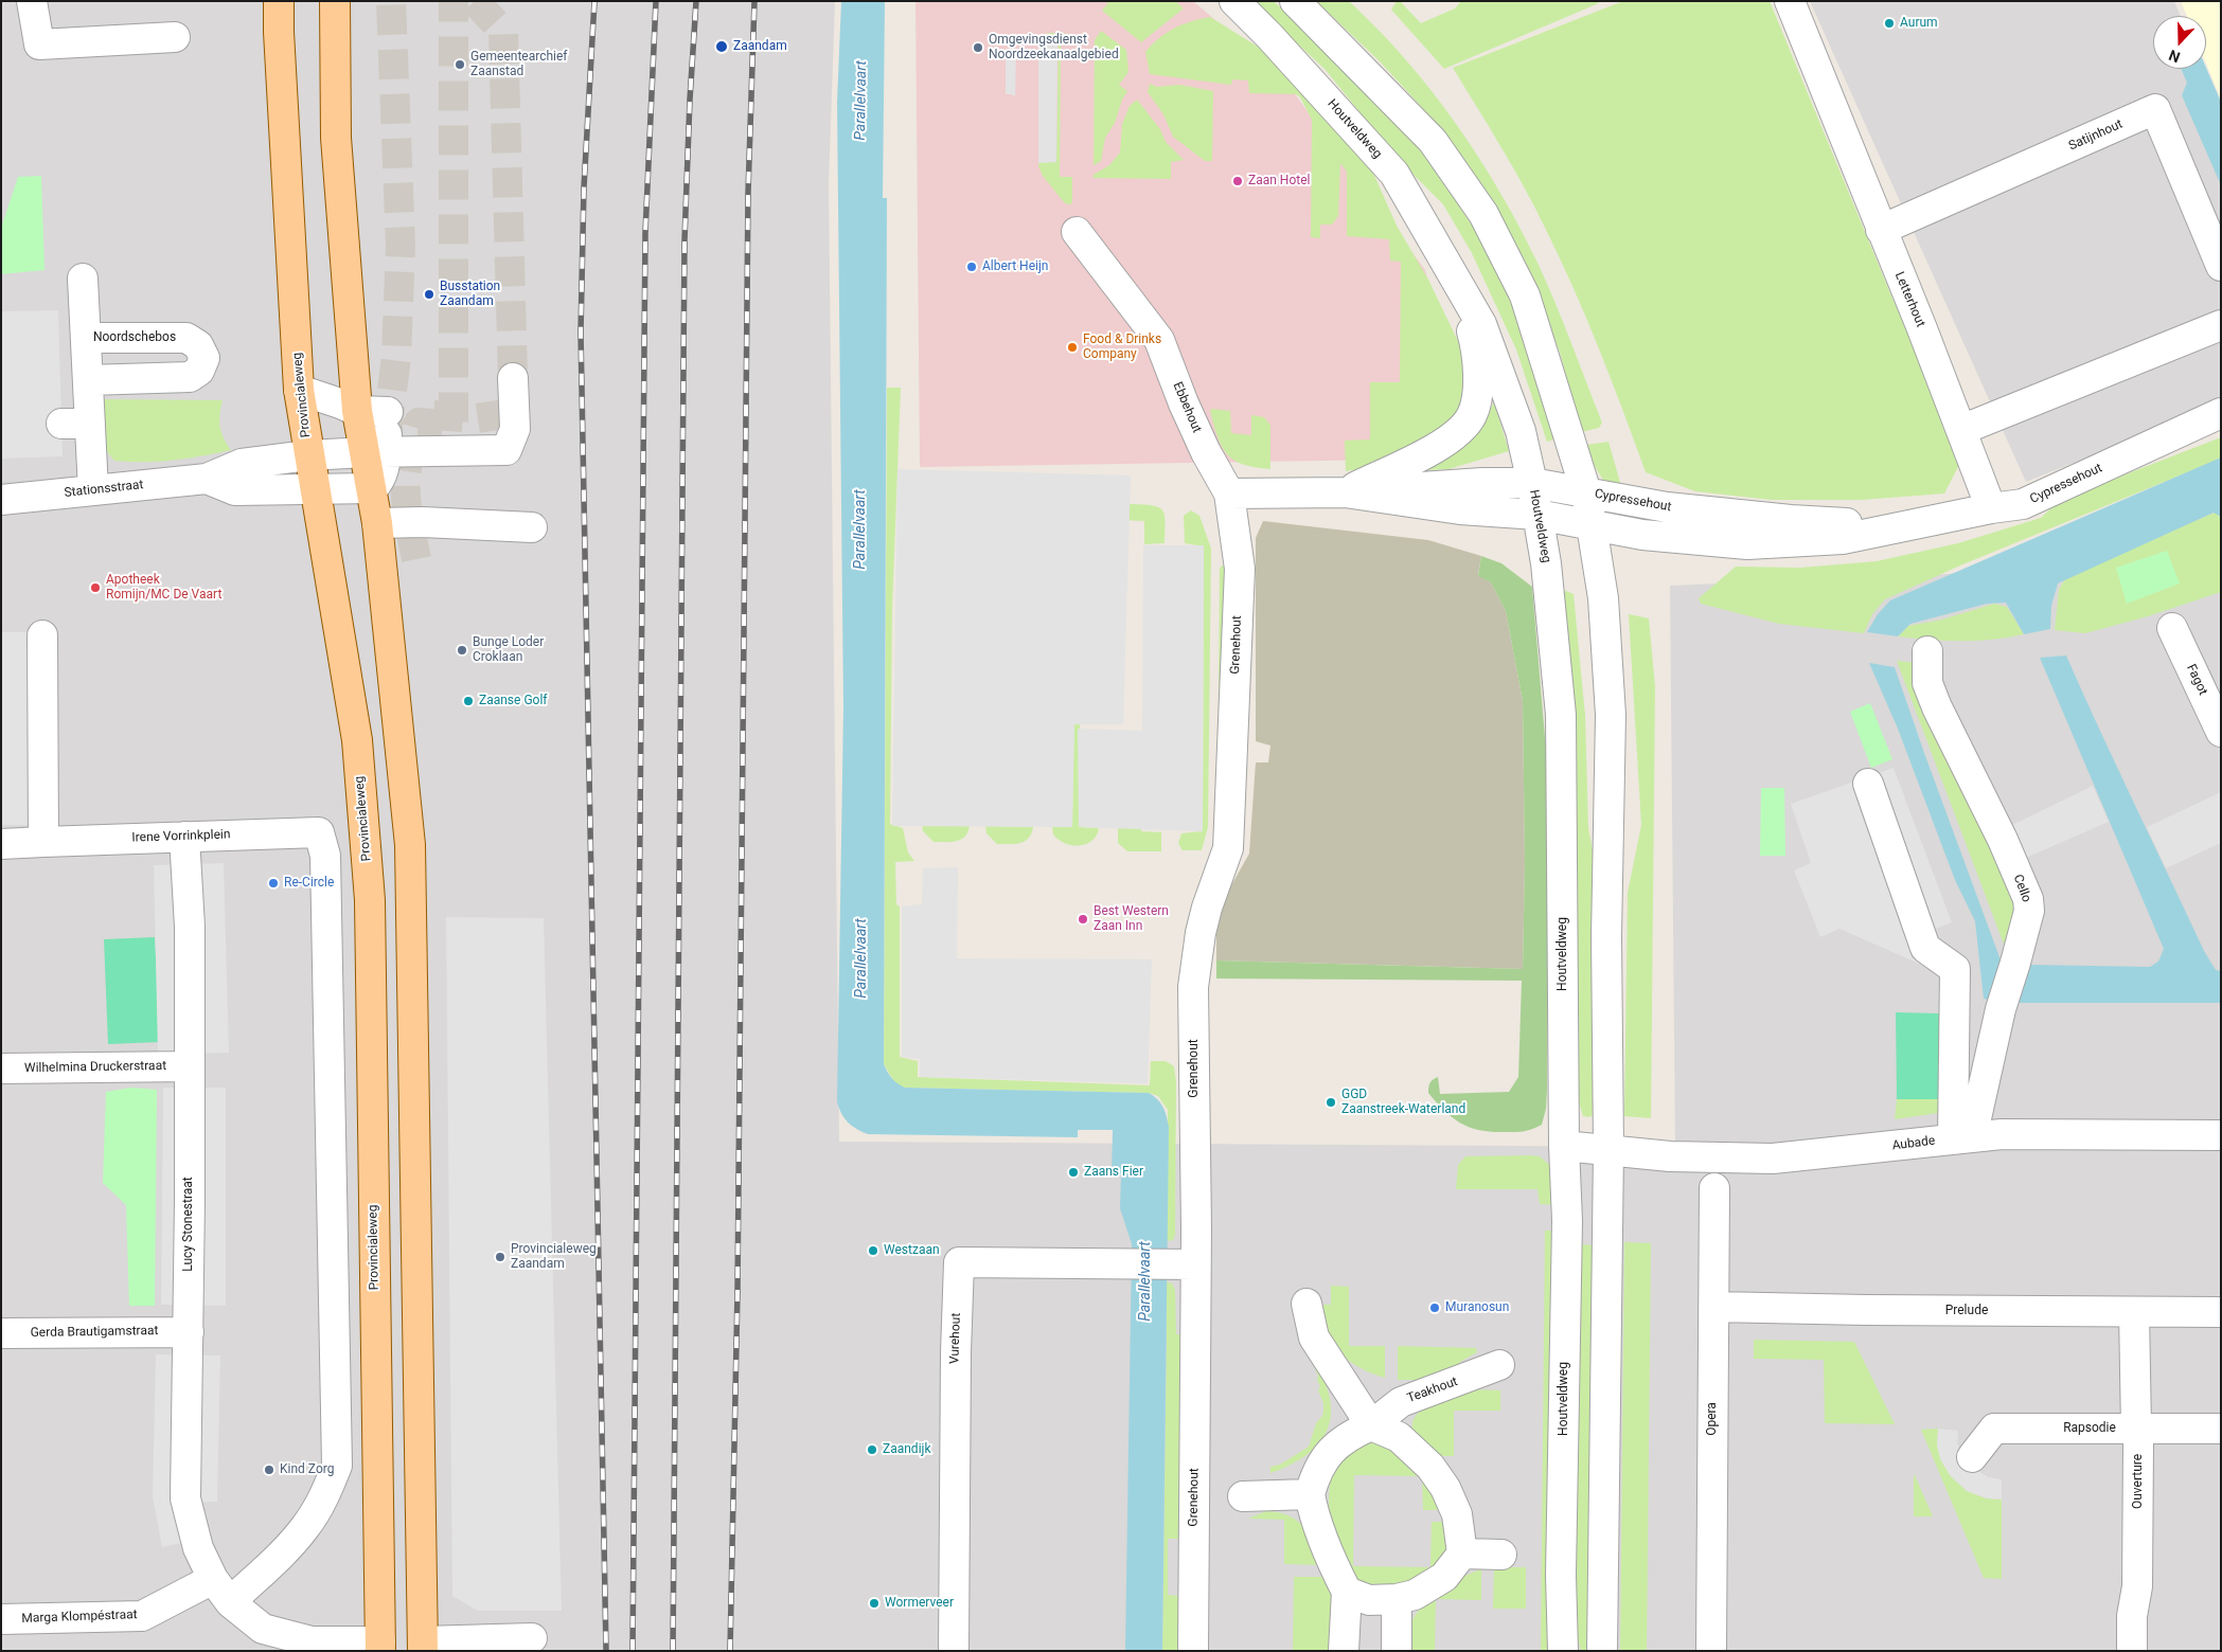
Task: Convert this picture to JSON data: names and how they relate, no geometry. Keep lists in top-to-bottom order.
{
  "streets": {
    "main road": ["Provincialeweg"],
    "street": [
      "Houtveldweg",
      "Satijnhout",
      "Letterhout",
      "Noordschebos",
      "Ebbehout",
      "Cypressehout",
      "Stationsstraat",
      "Grenehout",
      "Fagot",
      "Irene Vorrinkplein",
      "Cello",
      "Wilhelmina Druckerstraat",
      "Aubade",
      "Lucy Stonestraat",
      "Prelude",
      "Gerda Brautigamstraat",
      "Vurehout",
      "Teakhout",
      "Opera",
      "Rapsodie",
      "Ouverture",
      "Marga Klompéstraat"
    ]
  },
  "crossings": [
    ["Satijnhout", "Letterhout"],
    ["Letterhout", "Cypressehout"],
    ["Noordschebos", "Stationsstraat"],
    ["Provincialeweg", "Stationsstraat"],
    ["Ebbehout", "Grenehout"],
    ["Grenehout", "Vurehout"],
    ["Irene Vorrinkplein", "Lucy Stonestraat"],
    ["Irene Vorrinkplein", "Marga Klompéstraat"],
    ["Cello", "Aubade"],
    ["Wilhelmina Druckerstraat", "Lucy Stonestraat"],
    ["Lucy Stonestraat", "Gerda Brautigamstraat"],
    ["Lucy Stonestraat", "Marga Klompéstraat"],
    ["Prelude", "Opera"],
    ["Prelude", "Ouverture"],
    ["Rapsodie", "Ouverture"]
  ],
  "water": ["Parallelvaart"],
  "places": [
    "Aurum",
    "Zaandam",
    "Omgevingsdienst Noordzeekanaalgebied",
    "Gemeentearchief Zaanstad",
    "Zaan Hotel",
    "Albert Heijn",
    "Busstation Zaandam",
    "Food & Drinks Company",
    "Apotheek Romijn/MC De Vaart",
    "Bunge Loder Croklaan",
    "Zaanse Golf",
    "Re-Circle",
    "Best Western Zaan Inn",
    "GGD Zaanstreek-Waterland",
    "Zaans Fier",
    "Westzaan",
    "Provincialeweg Zaandam",
    "Muranosun",
    "Zaandijk",
    "Kind Zorg",
    "Wormerveer"
  ],
  "north": "bottom"
}
